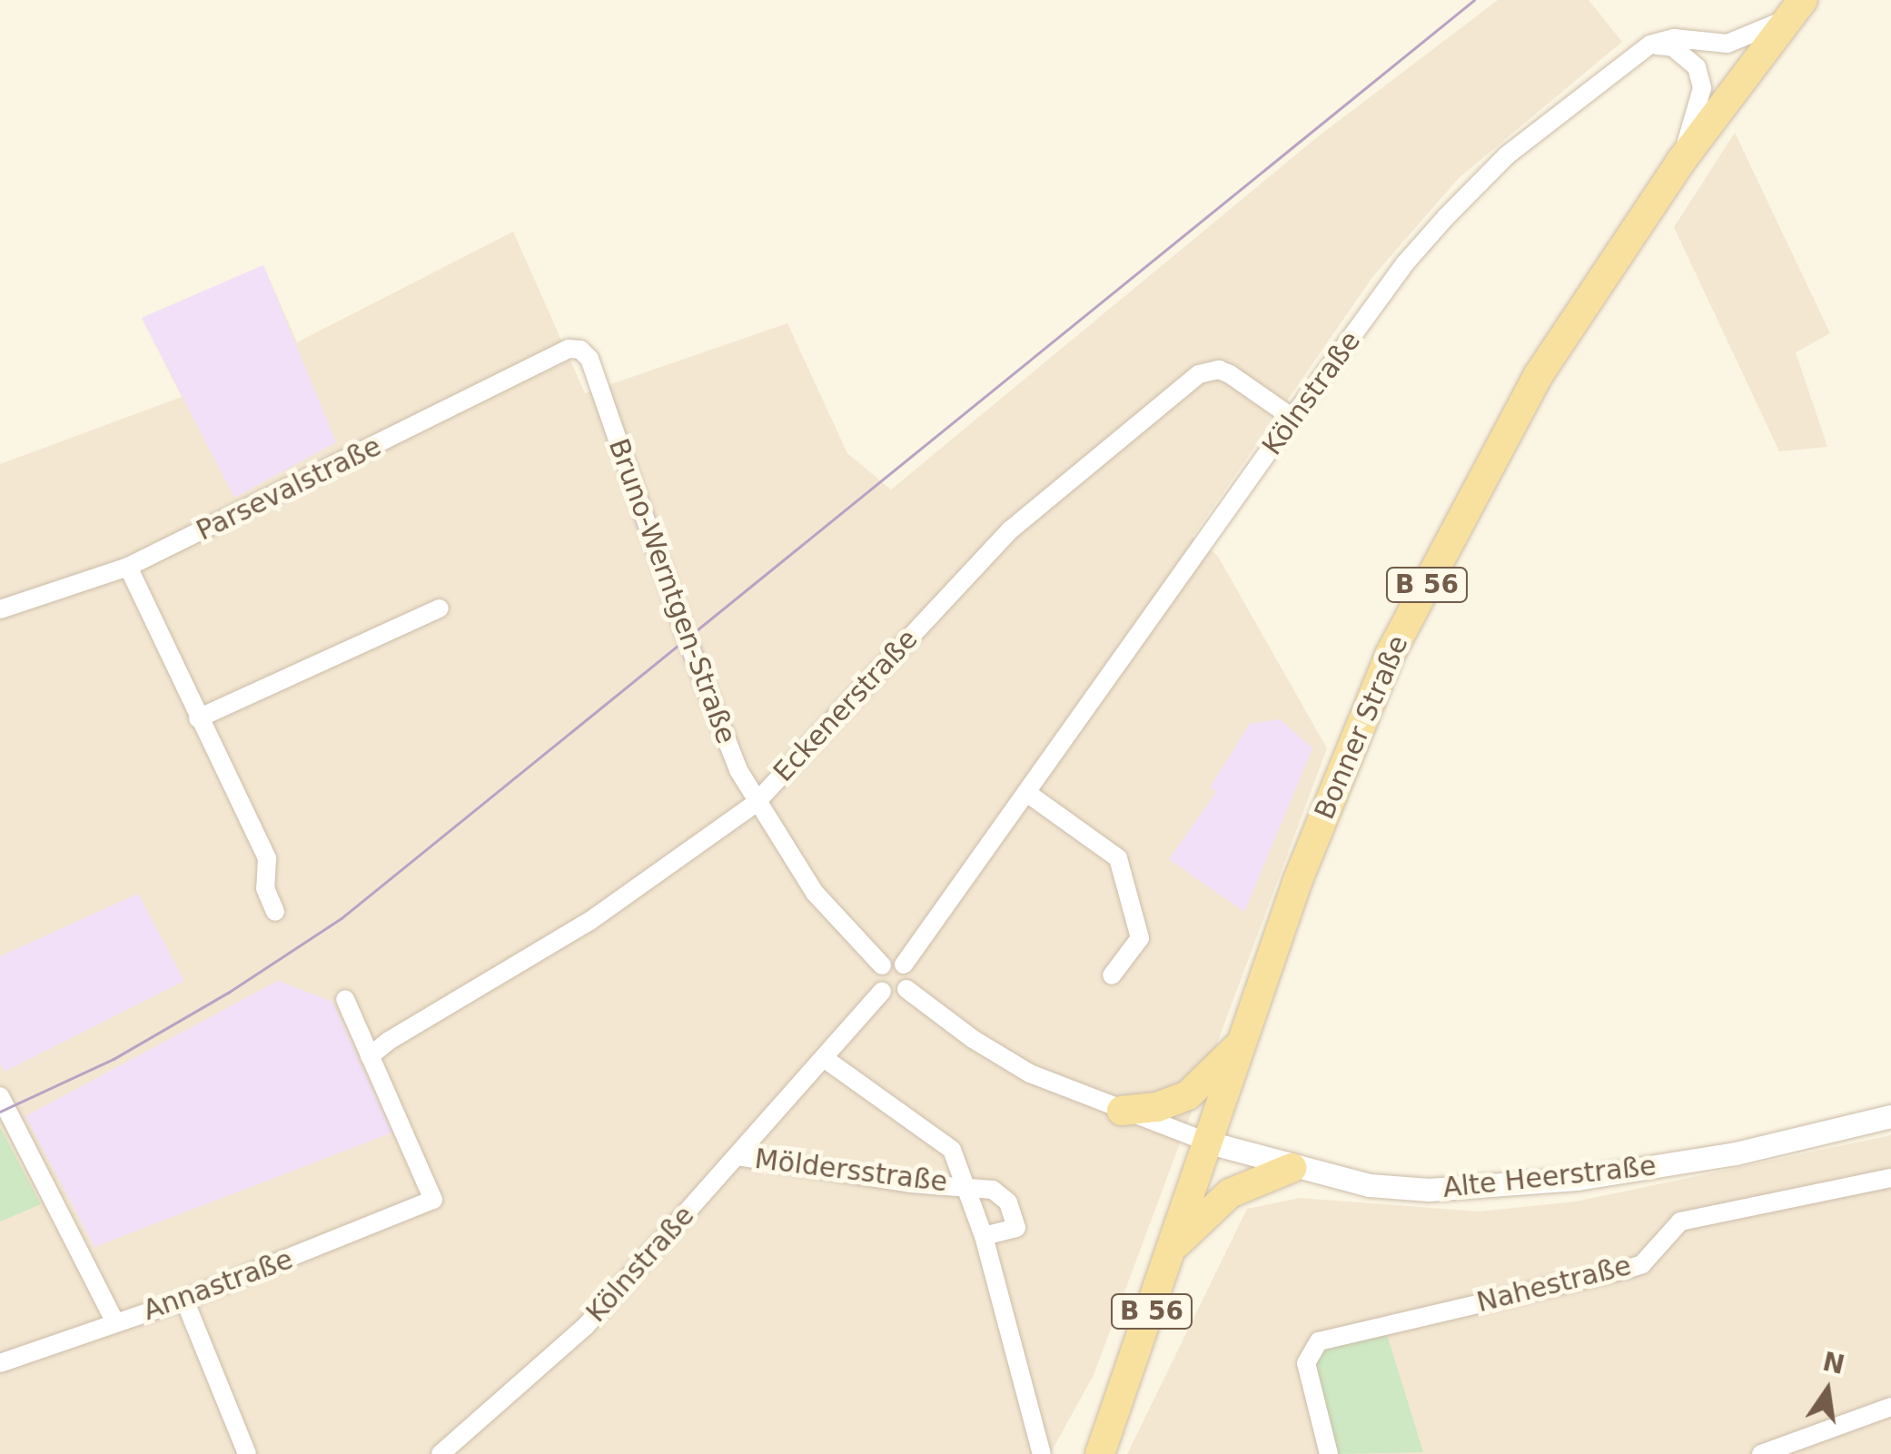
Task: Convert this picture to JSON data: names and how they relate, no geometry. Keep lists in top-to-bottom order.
{
  "streets": {
    "main road": ["B 56", "Bonner Straße"],
    "street": [
      "Kölnstraße",
      "Parsevalstraße",
      "Bruno-Werntgen-Straße",
      "Eckenerstraße",
      "Möldersstraße",
      "Alte Heerstraße",
      "Nahestraße",
      "Annastraße"
    ]
  },
  "crossings": [
    ["Kölnstraße", "Bruno-Werntgen-Straße"],
    ["Kölnstraße", "Eckenerstraße"],
    ["Kölnstraße", "Möldersstraße"],
    ["Parsevalstraße", "Bruno-Werntgen-Straße"],
    ["Bruno-Werntgen-Straße", "Eckenerstraße"],
    ["Eckenerstraße", "Annastraße"],
    ["Bonner Straße", "Alte Heerstraße"]
  ],
  "north": "top"
}
